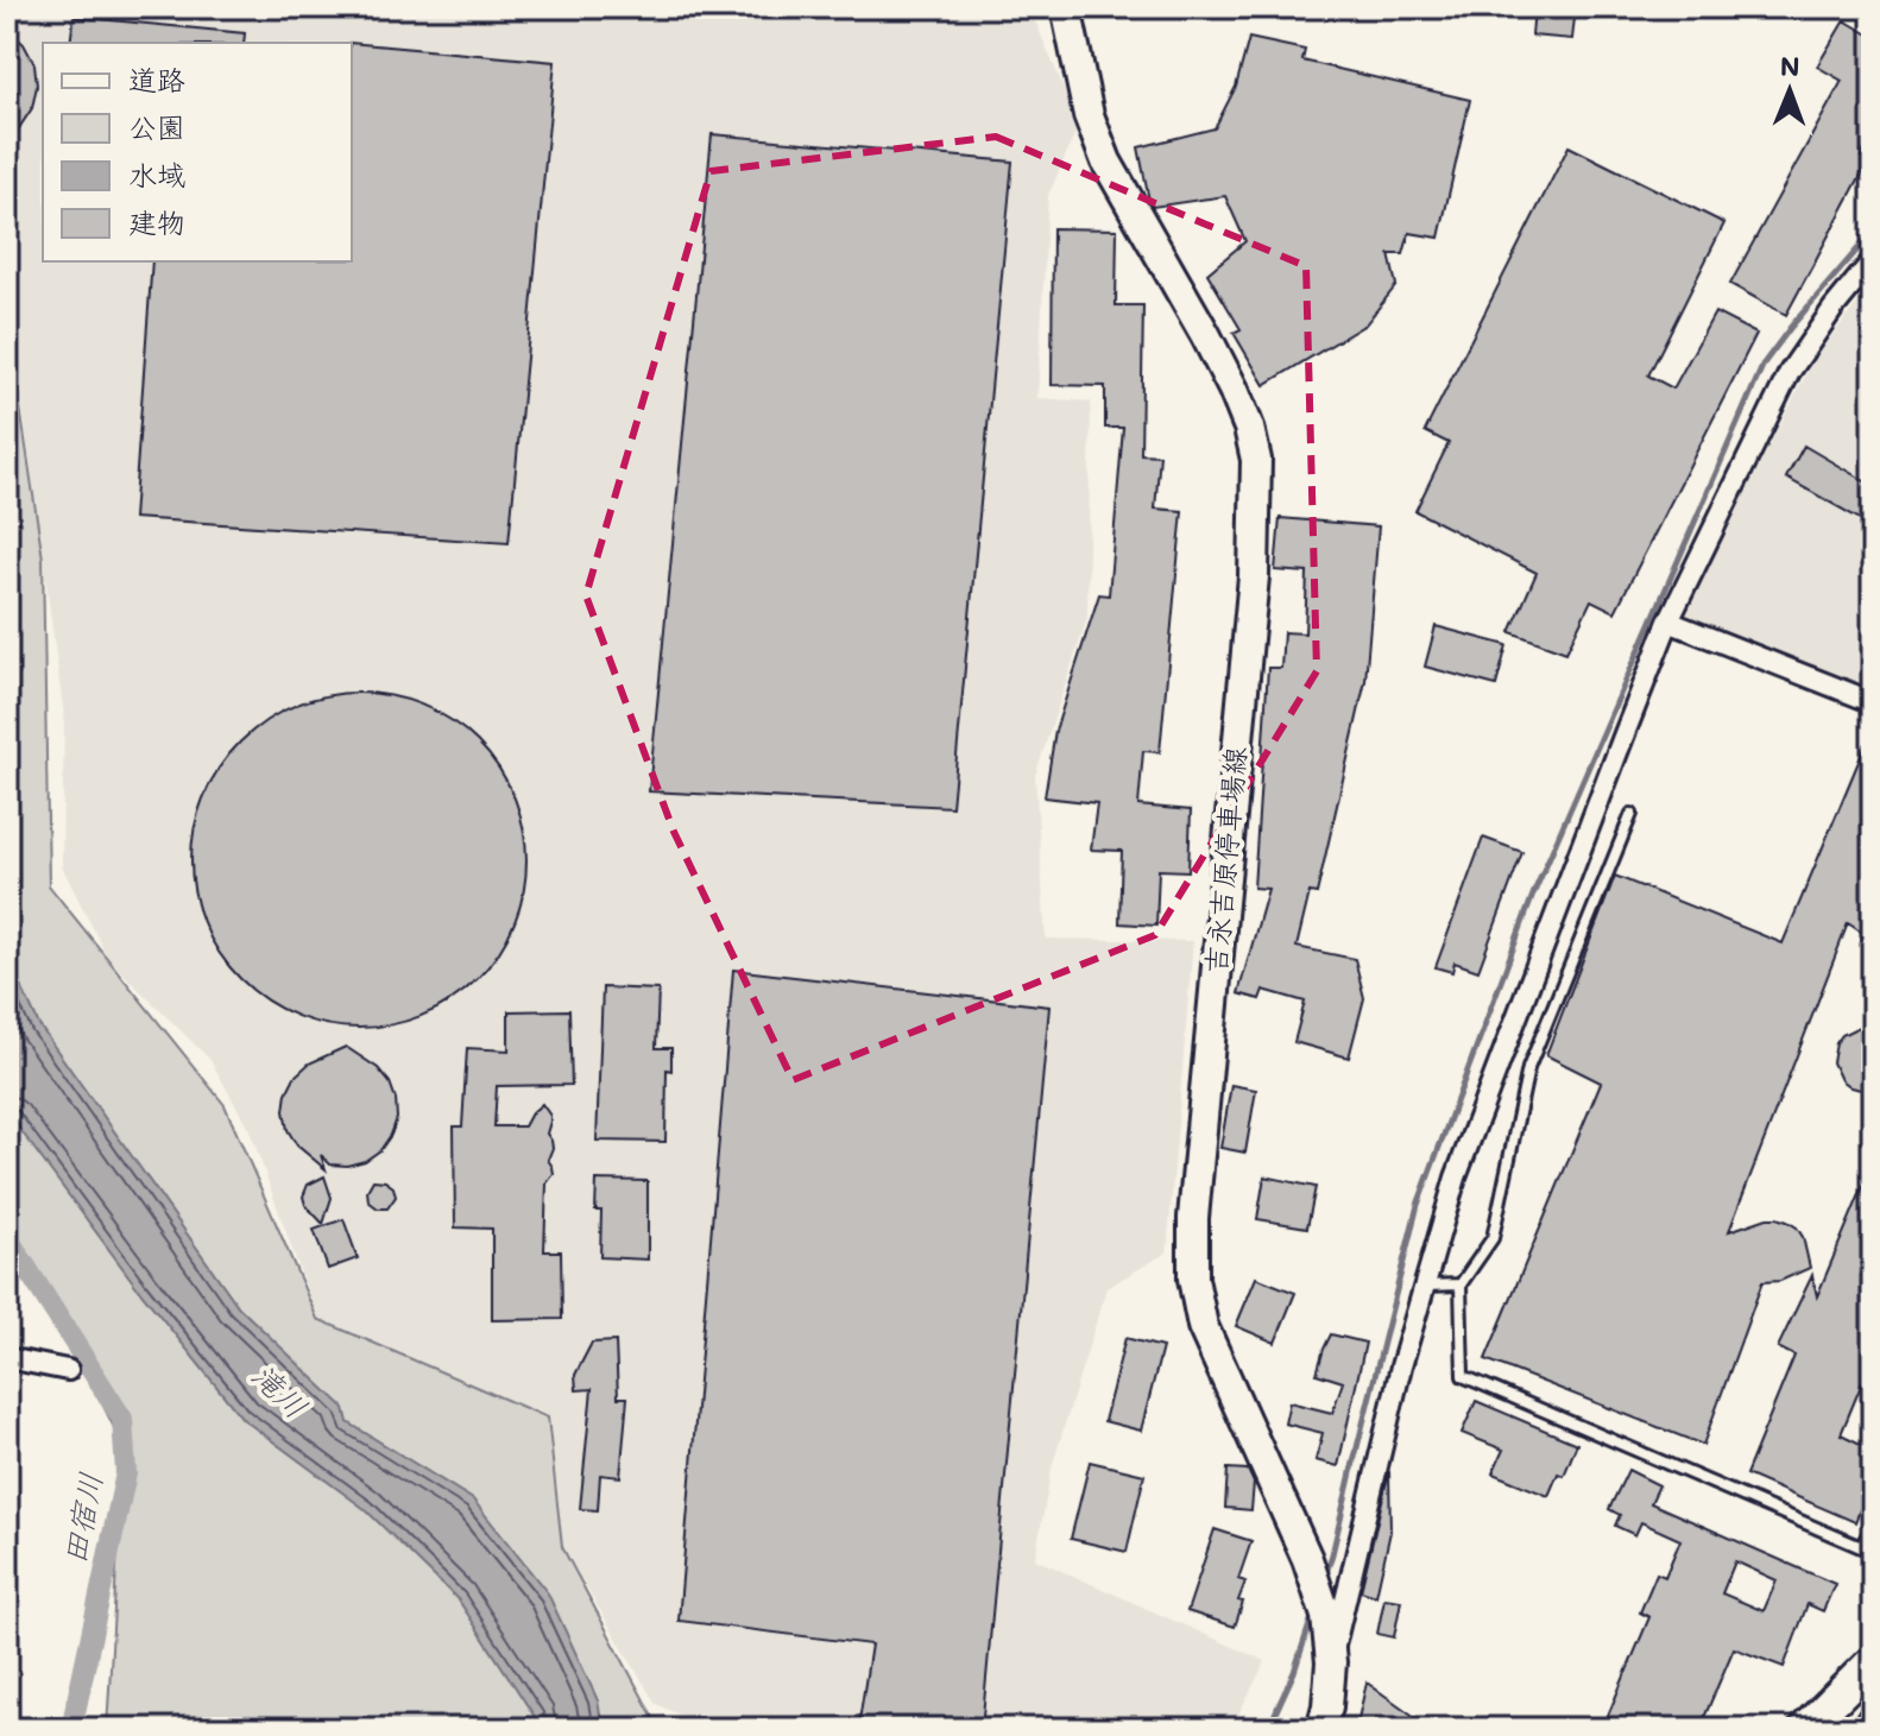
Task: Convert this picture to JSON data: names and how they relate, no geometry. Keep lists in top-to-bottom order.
{
  "streets": {
    "main road": ["吉永吉原停車場線"]
  },
  "water": ["滝川", "田宿川"],
  "legend": [
    "道路",
    "公園",
    "水域",
    "建物"
  ],
  "north": "top"
}
